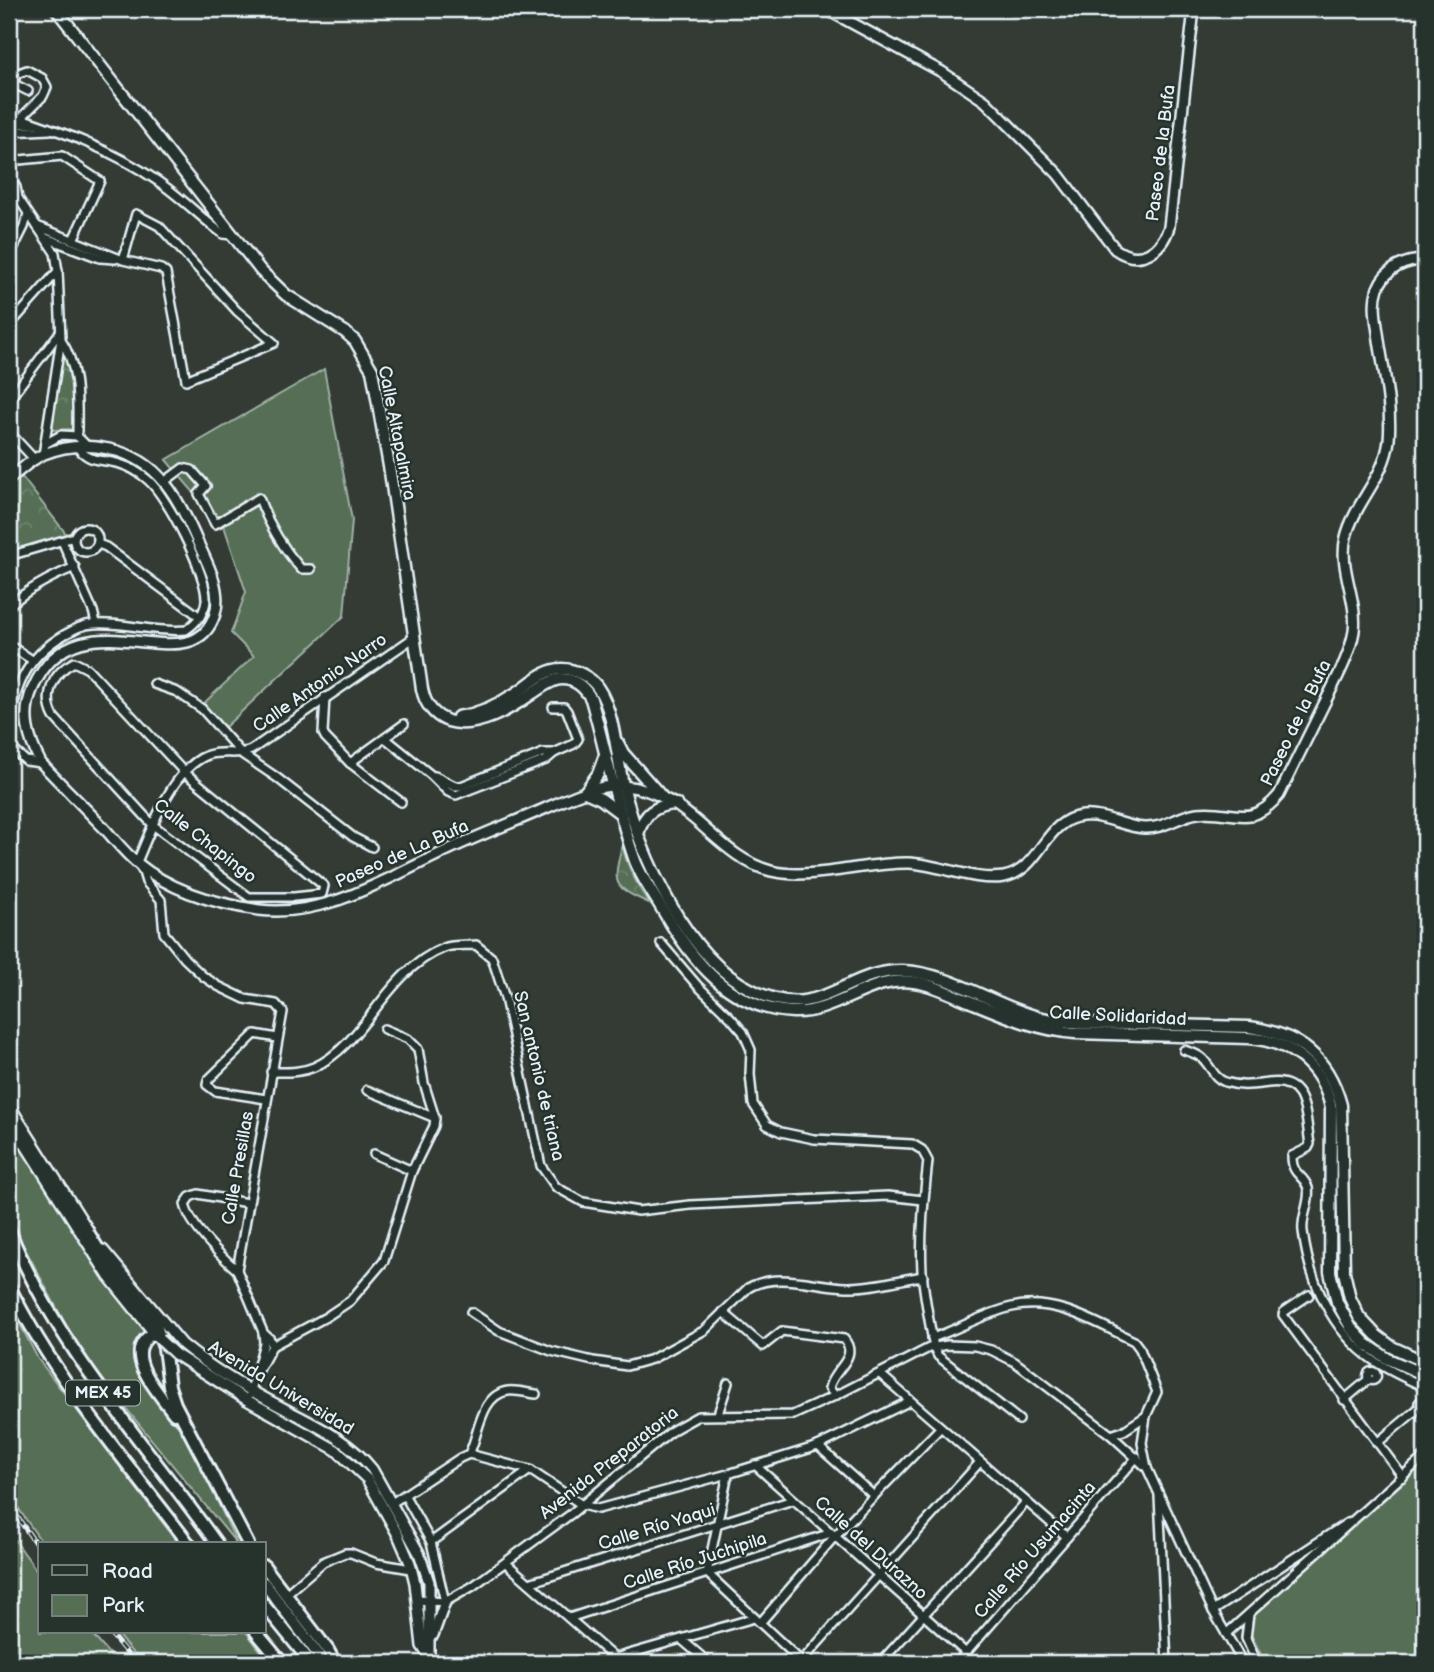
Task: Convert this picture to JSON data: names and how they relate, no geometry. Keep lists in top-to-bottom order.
{
  "streets": {
    "main road": ["Calle Altapalmira", "Calle Solidaridad", "MEX 45"],
    "street": [
      "Paseo de la Bufa",
      "Calle Antonio Narro",
      "Calle Chapingo",
      "Paseo de La Bufa",
      "San antonio de triana",
      "Calle Presillas",
      "Avenida Universidad",
      "Avenida Preparatoria",
      "Calle Río Yaqui",
      "Calle del Durazno",
      "Calle Río Usumacinta",
      "Calle Río Juchipila"
    ]
  },
  "crossings": [
    ["Paseo de la Bufa", "Paseo de La Bufa"],
    ["Paseo de la Bufa", "Calle Solidaridad"],
    ["Calle Altapalmira", "Calle Antonio Narro"],
    ["Calle Antonio Narro", "Calle Chapingo"],
    ["Calle Antonio Narro", "Paseo de La Bufa"],
    ["Calle Antonio Narro", "Calle Presillas"],
    ["Paseo de La Bufa", "Calle Presillas"],
    ["San antonio de triana", "Calle Presillas"],
    ["Avenida Preparatoria", "Calle Río Usumacinta"],
    ["Calle Río Yaqui", "Calle del Durazno"],
    ["Calle del Durazno", "Calle Río Usumacinta"],
    ["Calle del Durazno", "Calle Río Juchipila"]
  ],
  "legend": ["Road", "Park"]
}
